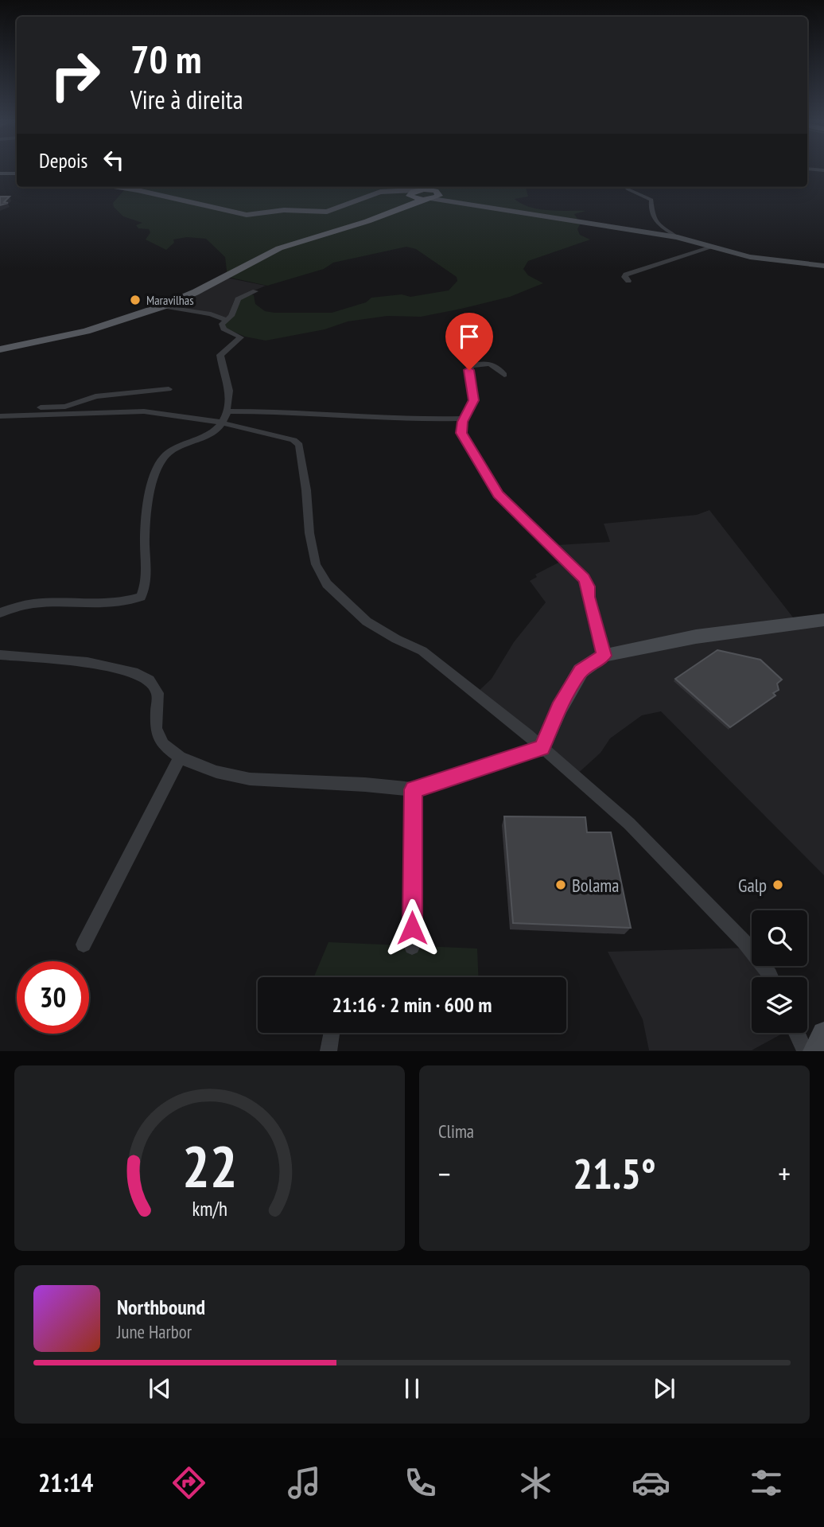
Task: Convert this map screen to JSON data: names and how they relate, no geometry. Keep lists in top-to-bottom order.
{
  "places": ["Maravilhas", "Bolama", "Galp"],
  "page": {
    "turn": ["70 m", "Vire à direita"],
    "then": "Depois",
    "limit": "30",
    "trip": "21:16 · 2 min · 600 m",
    "tile": "Clima",
    "heat": ["−", "21.5°", "+"],
    "song": ["Northbound", "June Harbor"],
    "tabs": "21:14",
    "gauge": ["22", "km/h"]
  }
}
